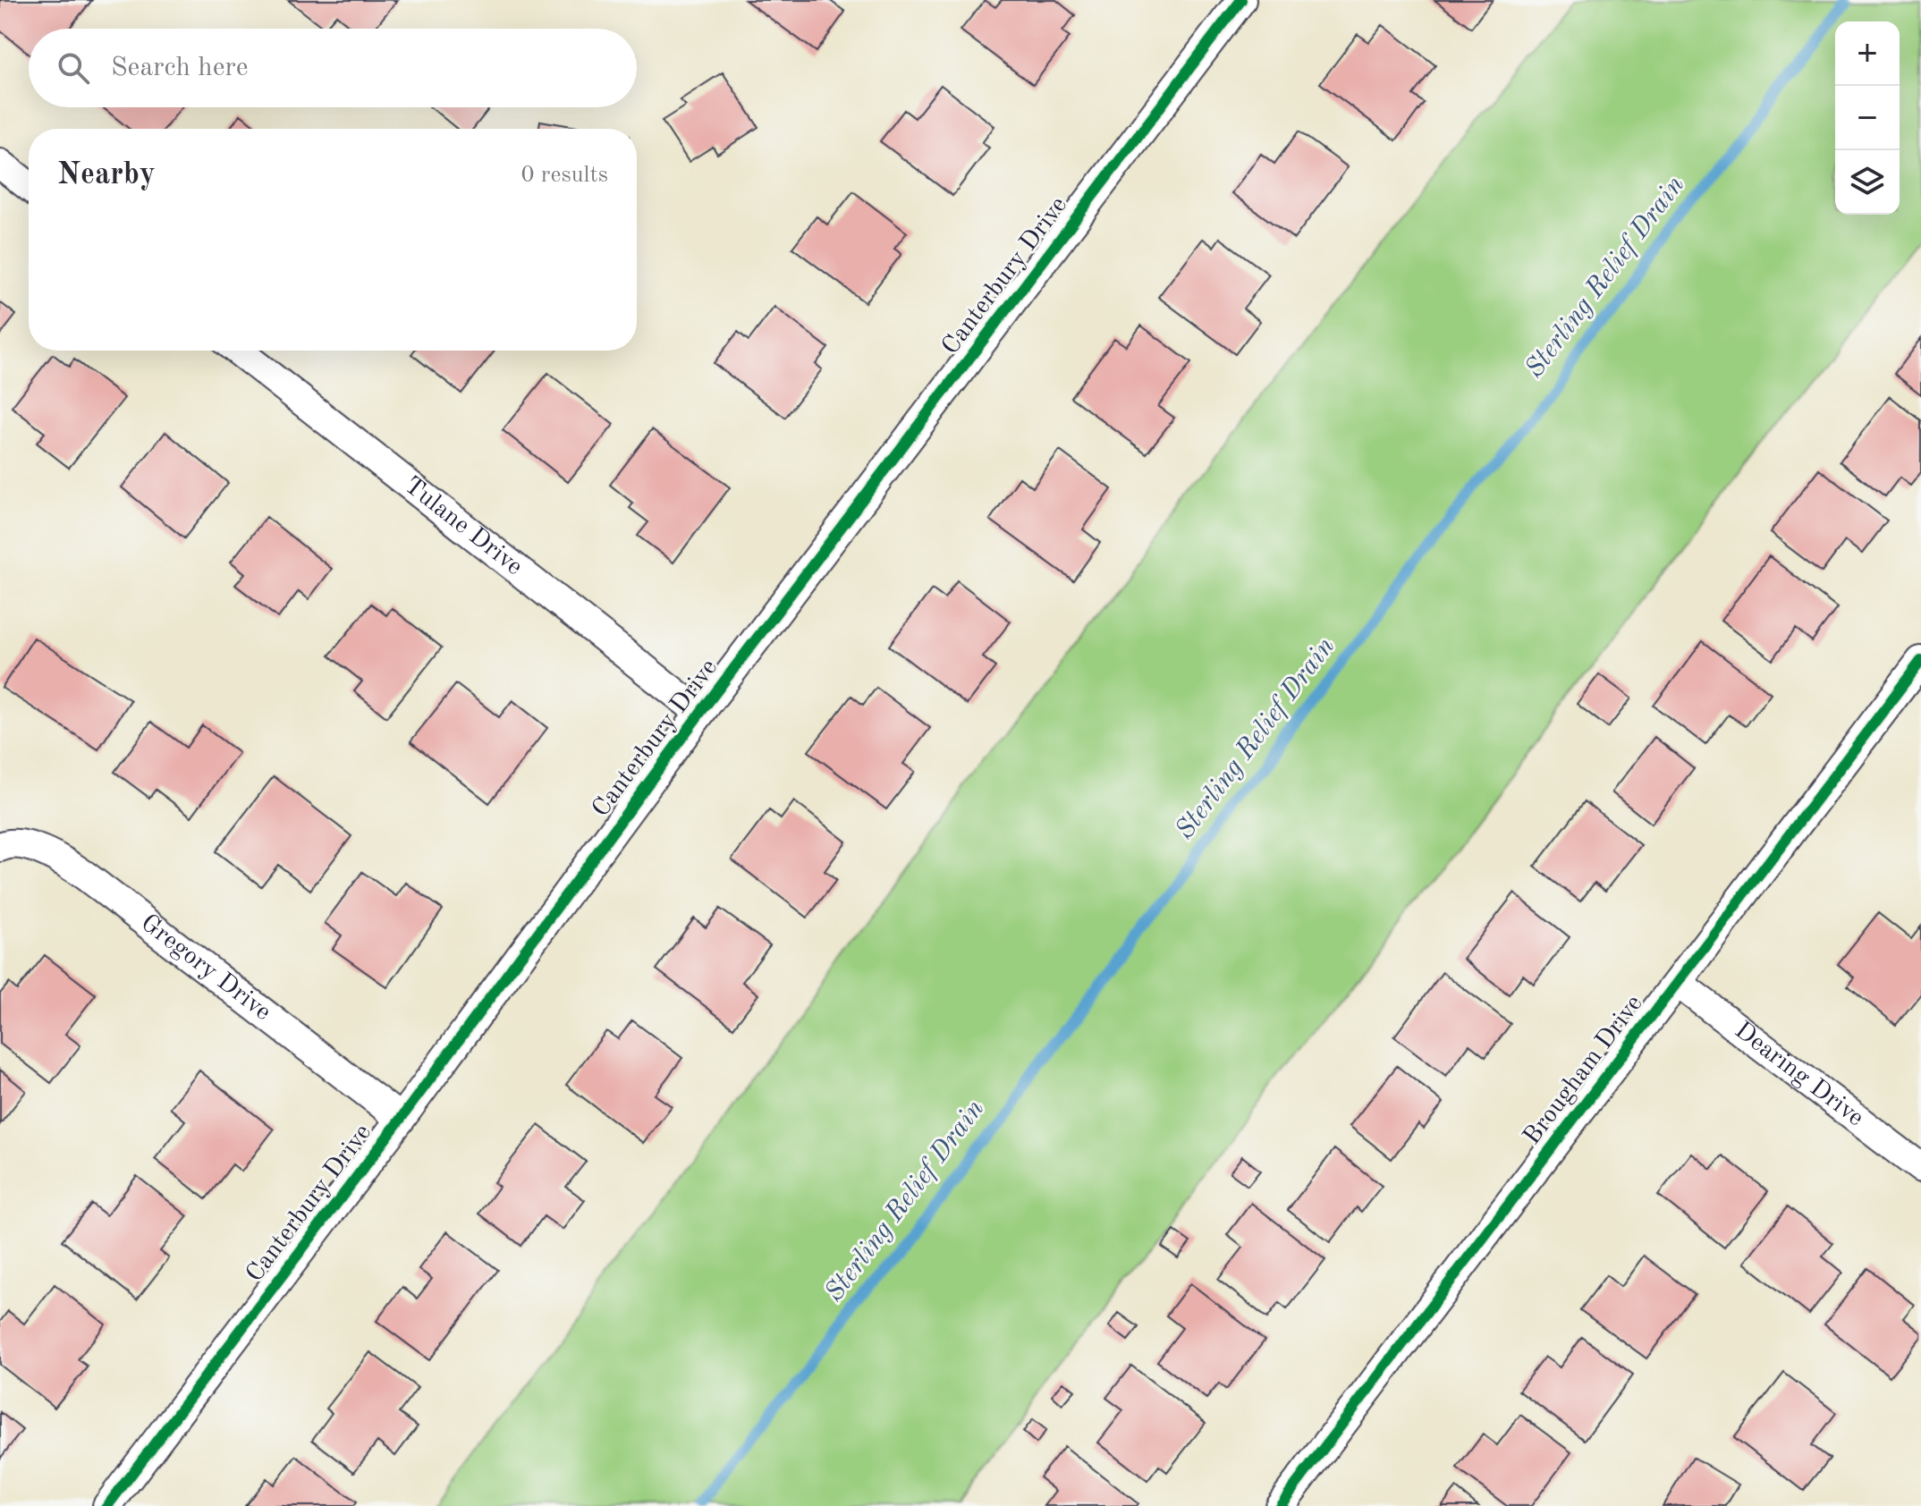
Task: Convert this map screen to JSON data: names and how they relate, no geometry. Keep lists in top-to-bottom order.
{
  "streets": {
    "street": [
      "Canterbury Drive",
      "Tulane Drive",
      "Gregory Drive",
      "Brougham Drive",
      "Dearing Drive"
    ]
  },
  "crossings": [
    ["Canterbury Drive", "Tulane Drive"],
    ["Canterbury Drive", "Gregory Drive"],
    ["Brougham Drive", "Dearing Drive"]
  ],
  "water": ["Sterling Relief Drain"],
  "page": {
    "map_buttons": ["+", "−"],
    "search": "Search here",
    "heading": ["Nearby", "0 results"]
  }
}
